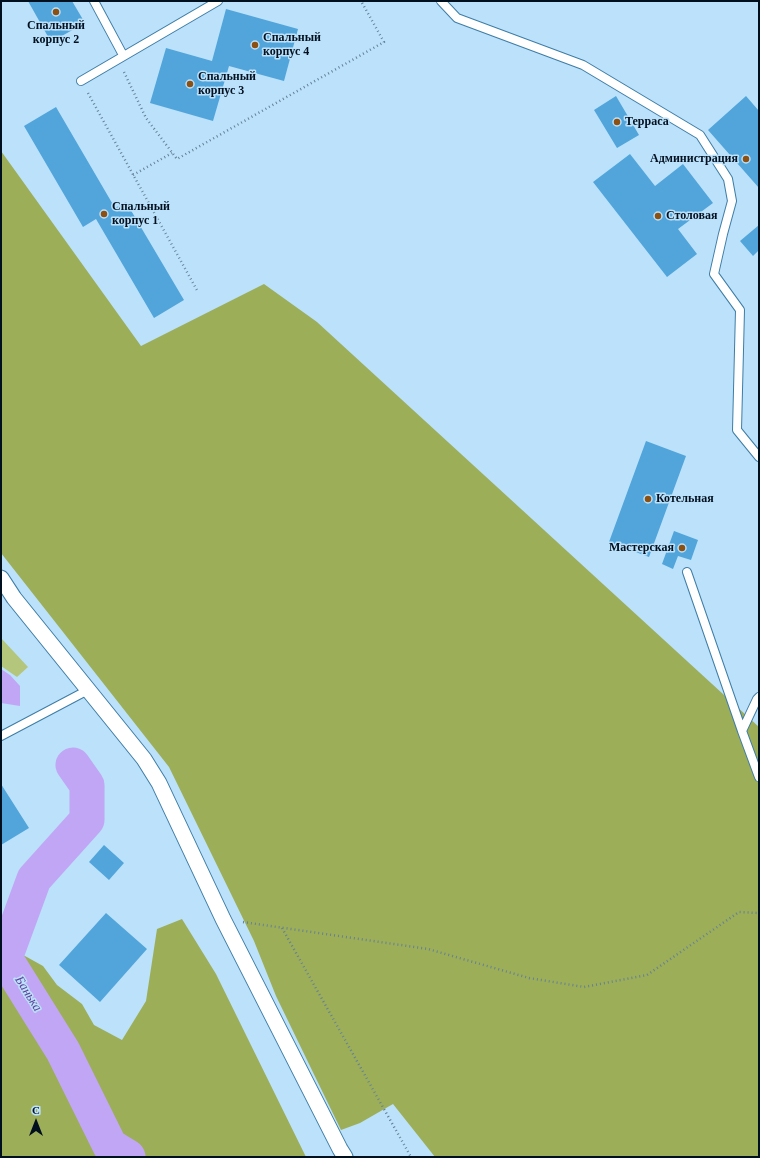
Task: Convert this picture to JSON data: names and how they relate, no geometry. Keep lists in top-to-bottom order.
{
  "water": ["Банька"],
  "places": [
    "Спальный корпус 2",
    "Спальный корпус 4",
    "Спальный корпус 3",
    "Терраса",
    "Администрация",
    "Спальный корпус 1",
    "Столовая",
    "Котельная",
    "Мастерская"
  ],
  "north": "top"
}
